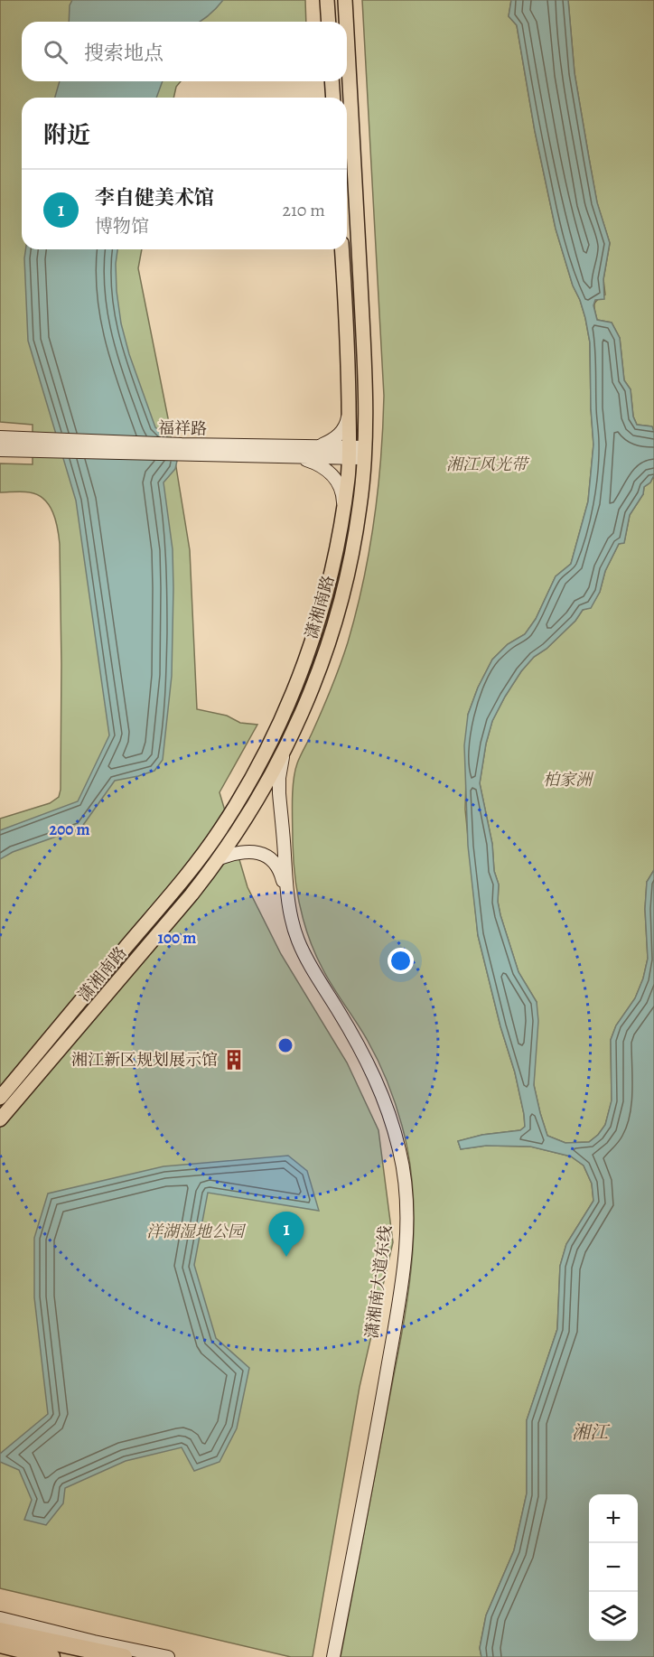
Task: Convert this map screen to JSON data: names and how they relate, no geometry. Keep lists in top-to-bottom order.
{
  "streets": {
    "main road": ["潇湘南路"],
    "street": ["福祥路", "潇湘南大道东线"]
  },
  "crossings": [
    ["福祥路", "潇湘南路"],
    ["潇湘南路", "潇湘南大道东线"]
  ],
  "water": ["湘江"],
  "parks": ["湘江风光带", "柏家洲", "洋湖湿地公园"],
  "places": {
    "building": ["湘江新区规划展示馆"]
  },
  "page": {
    "search": "搜索地点",
    "heading": "附近",
    "list": [
      {
        "mark": "1",
        "name": "李自健美术馆",
        "note": "博物馆",
        "value": "210 m"
      }
    ],
    "pins": "1",
    "map_buttons": ["+", "−"]
  },
  "rings": ["200 m", "100 m"]
}
